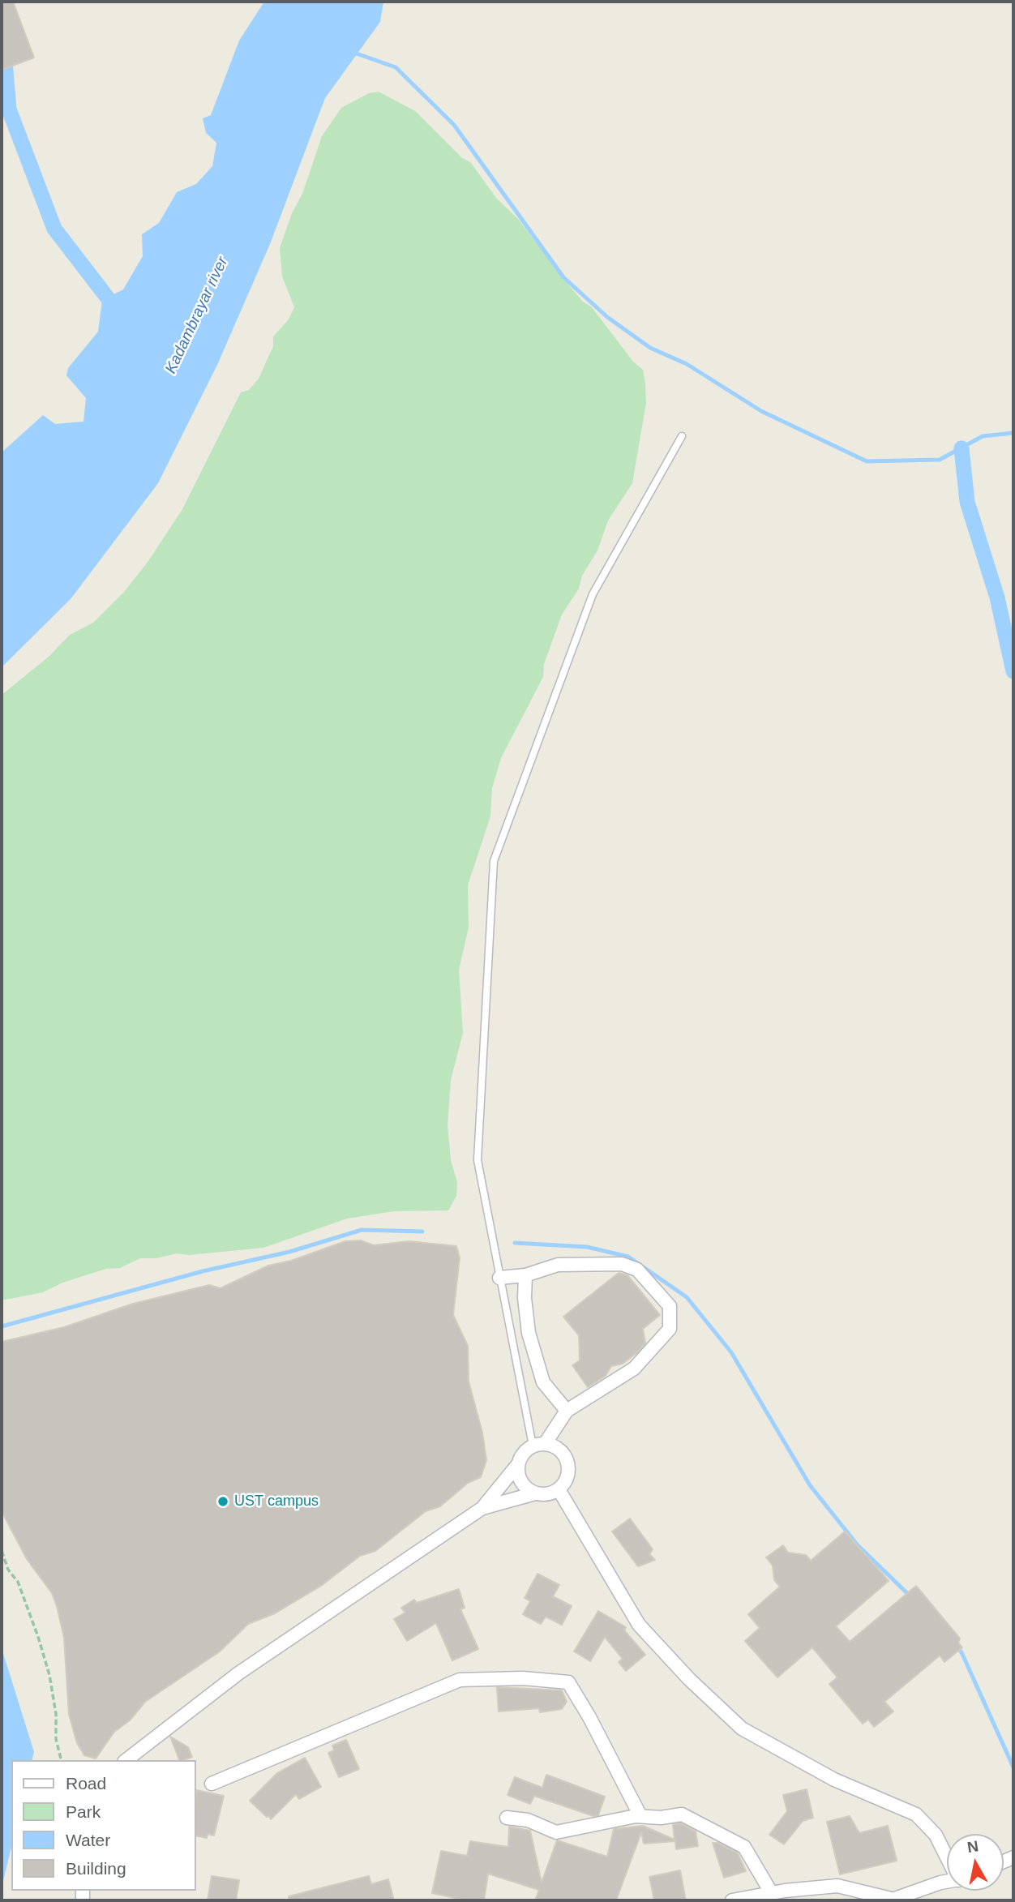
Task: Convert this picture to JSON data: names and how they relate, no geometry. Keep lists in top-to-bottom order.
{
  "water": ["Kadambrayar river"],
  "places": ["UST campus"],
  "legend": [
    "Road",
    "Park",
    "Water",
    "Building"
  ],
  "north": "top"
}
